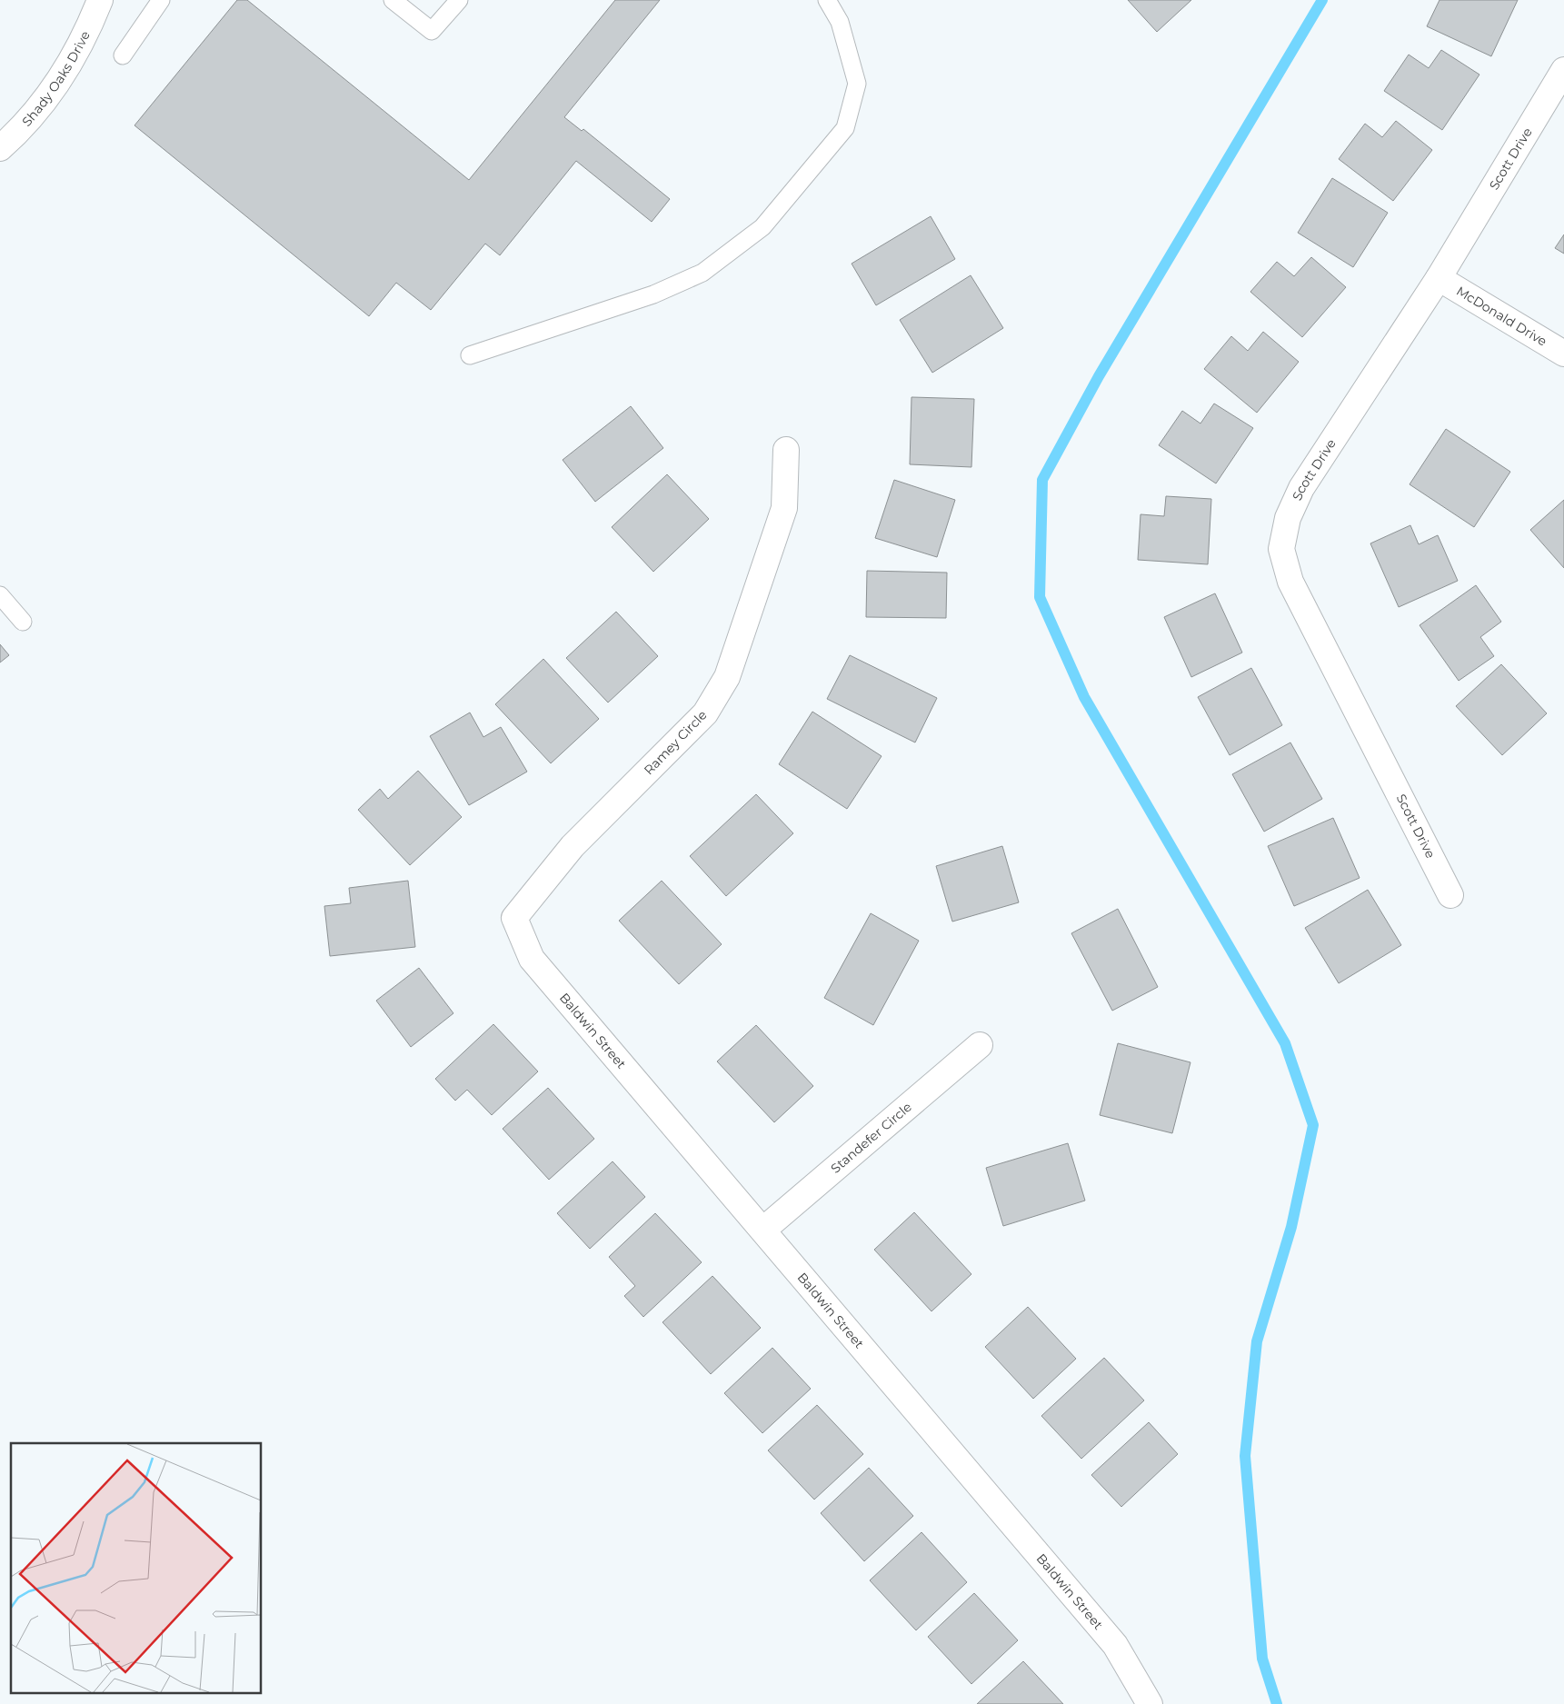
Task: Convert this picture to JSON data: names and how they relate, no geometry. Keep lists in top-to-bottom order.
{
  "streets": {
    "street": [
      "Shady Oaks Drive",
      "Scott Drive",
      "McDonald Drive",
      "Ramey Circle",
      "Baldwin Street",
      "Standefer Circle"
    ]
  },
  "crossings": [
    ["Scott Drive", "McDonald Drive"],
    ["Ramey Circle", "Baldwin Street"],
    ["Baldwin Street", "Standefer Circle"]
  ]
}
